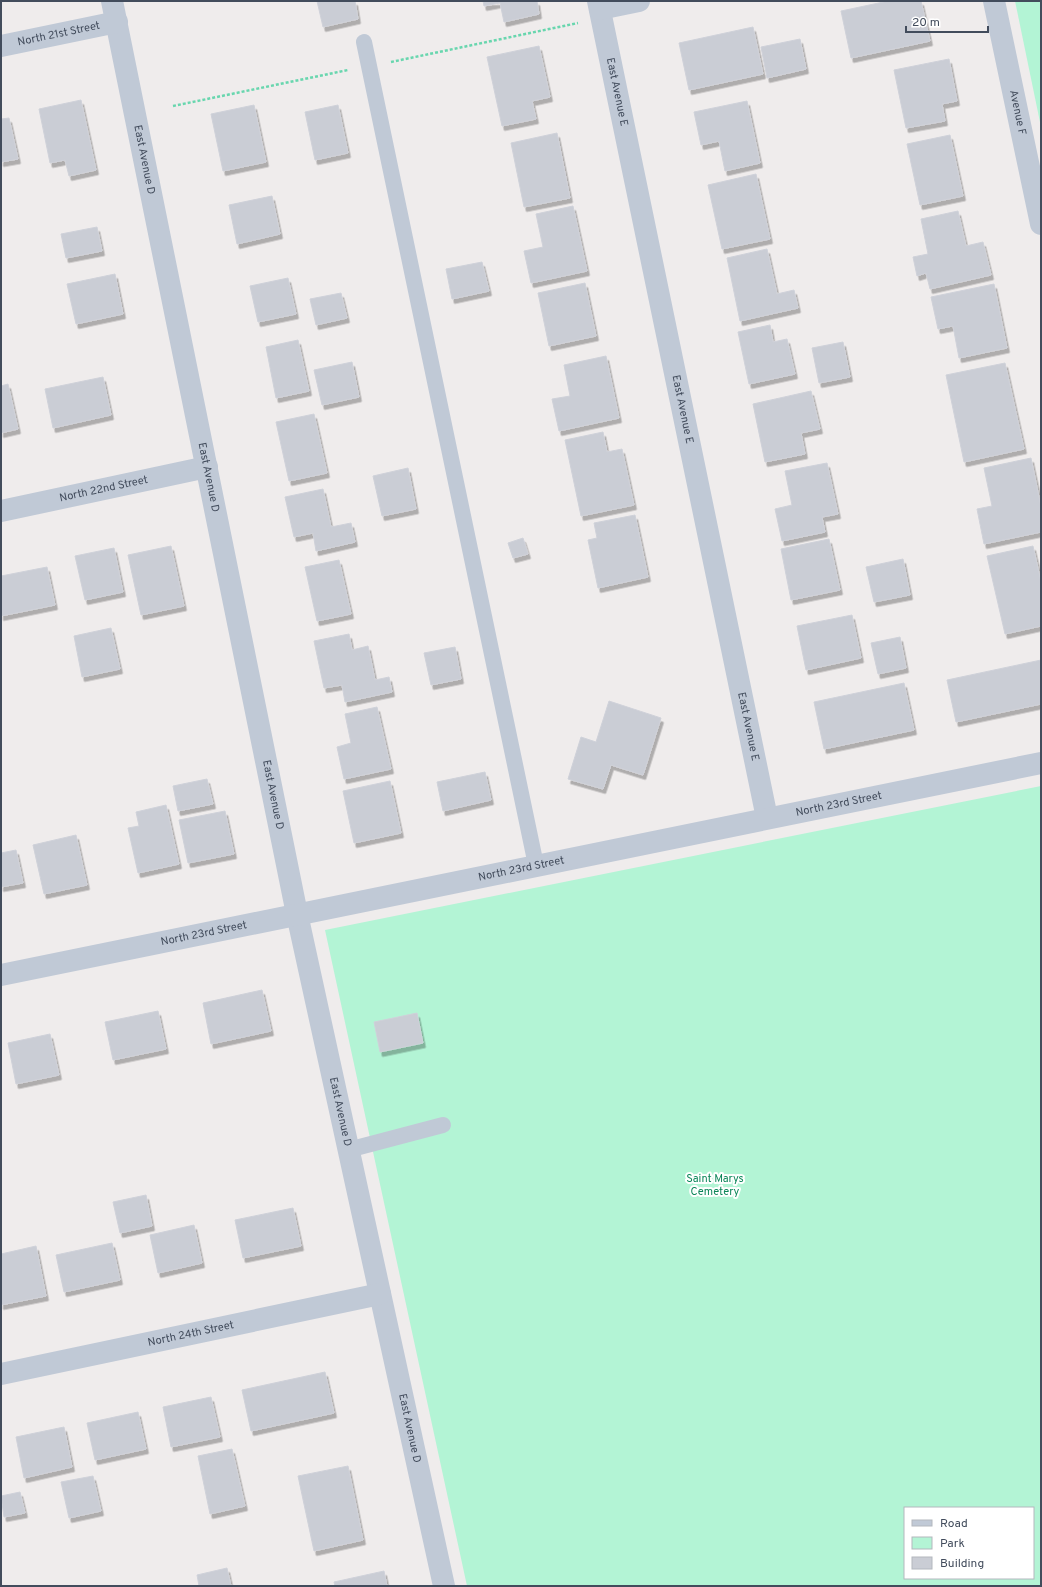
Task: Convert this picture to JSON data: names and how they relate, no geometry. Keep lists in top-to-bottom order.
{
  "streets": {
    "street": [
      "North 21st Street",
      "East Avenue E",
      "Avenue F",
      "East Avenue D",
      "North 22nd Street",
      "North 23rd Street",
      "North 24th Street"
    ]
  },
  "crossings": [
    ["North 21st Street", "East Avenue D"],
    ["East Avenue E", "North 23rd Street"],
    ["East Avenue D", "North 22nd Street"],
    ["East Avenue D", "North 23rd Street"],
    ["East Avenue D", "North 24th Street"]
  ],
  "parks": ["Saint Marys Cemetery"],
  "legend": ["Road", "Park", "Building"],
  "scale_bar": "20 m"
}
